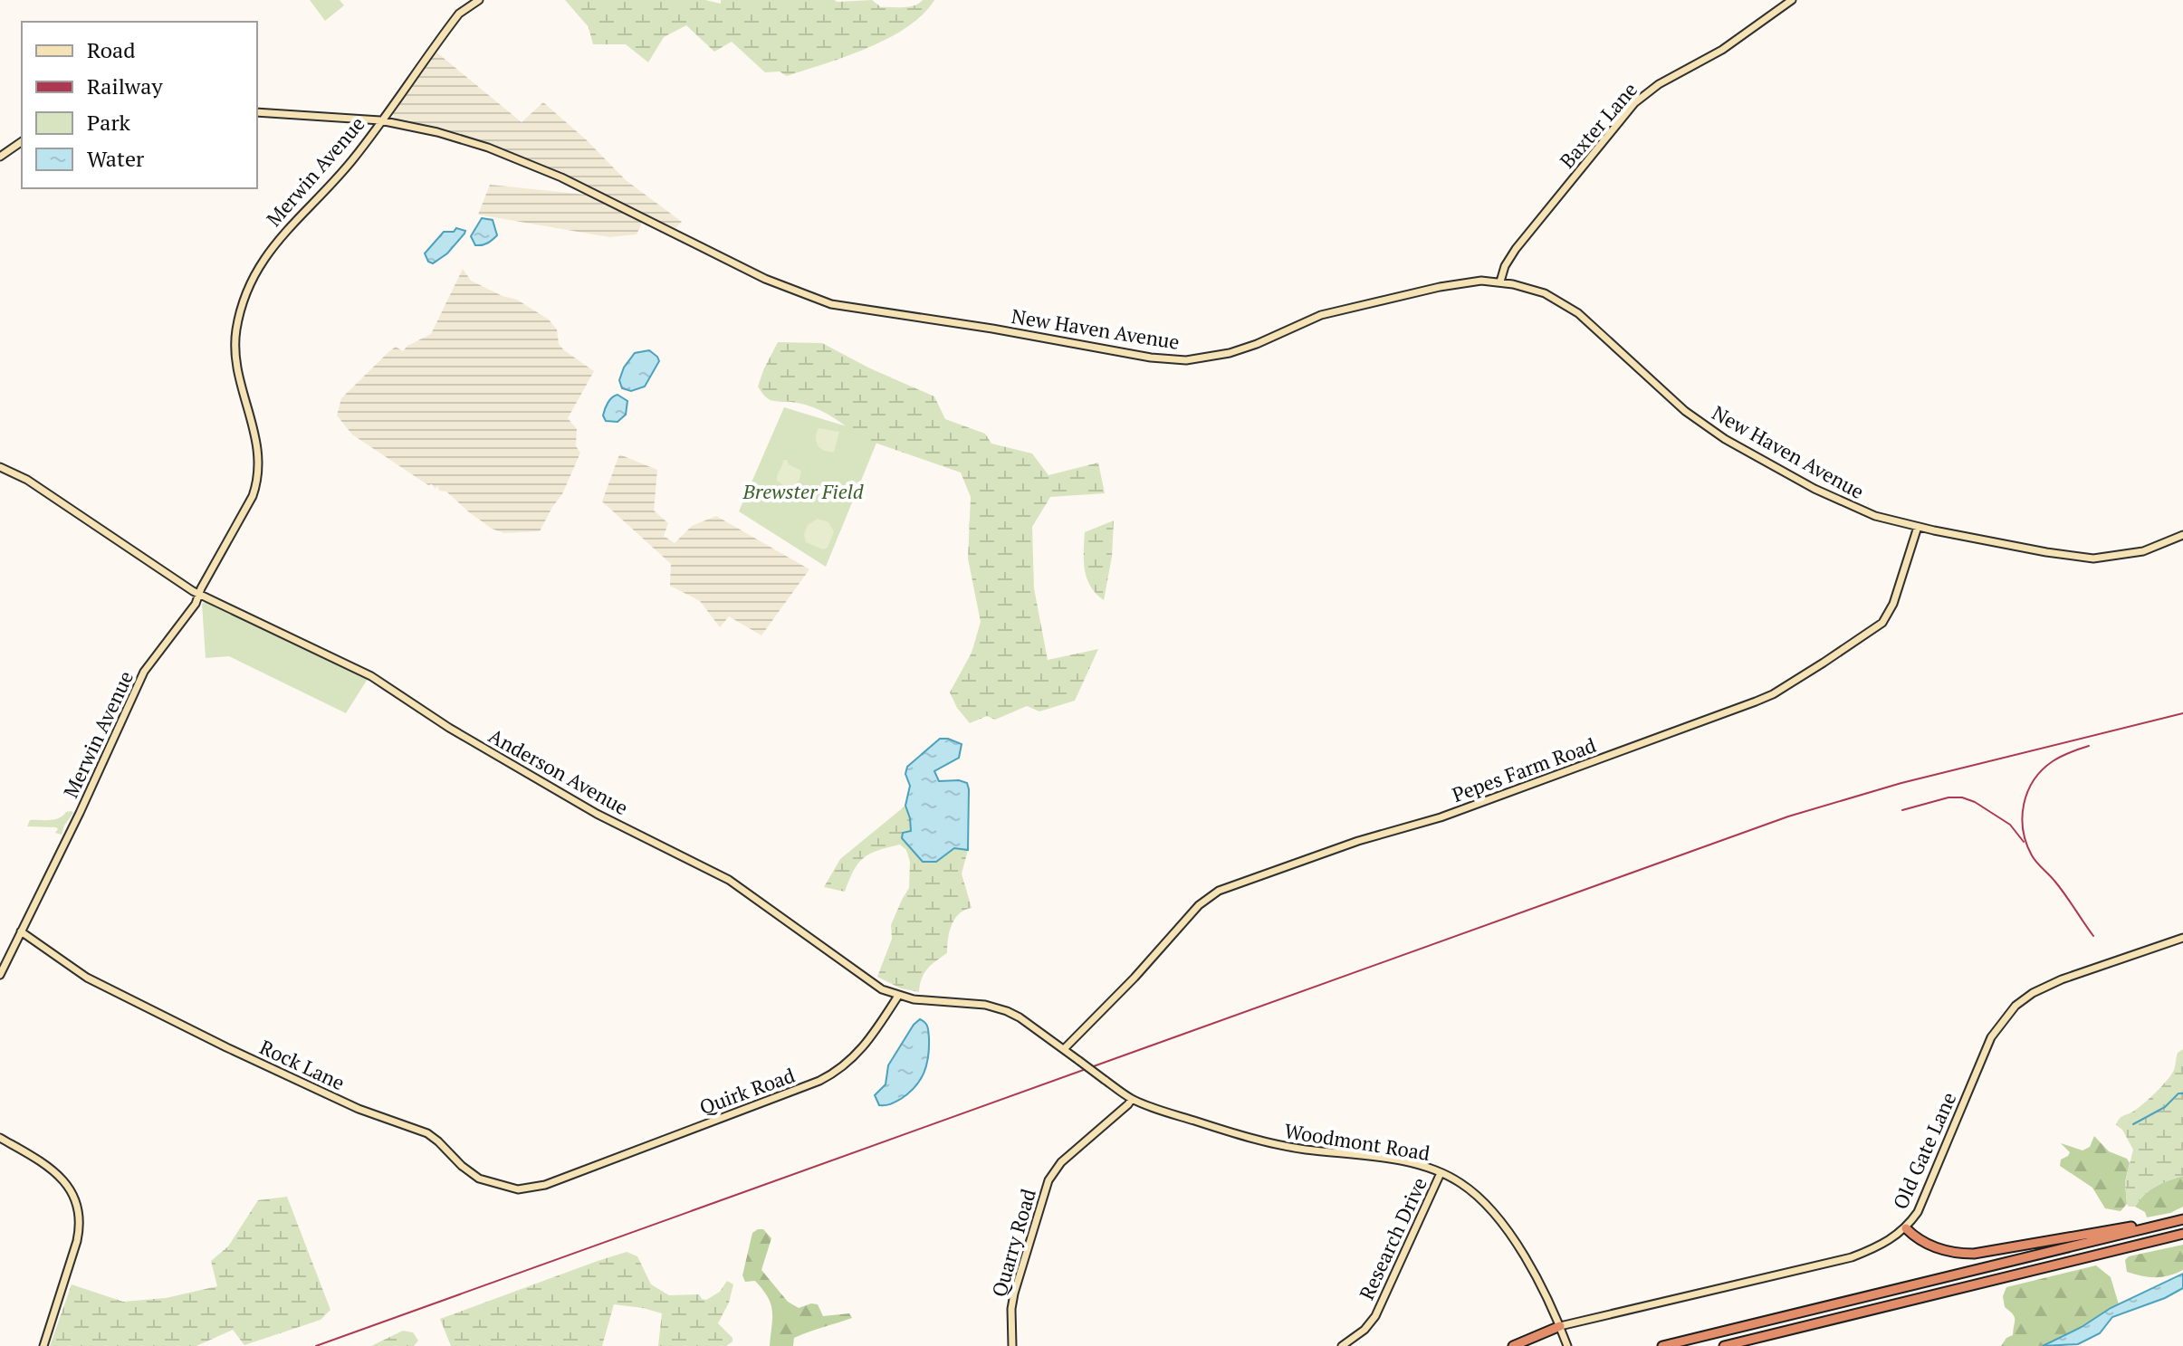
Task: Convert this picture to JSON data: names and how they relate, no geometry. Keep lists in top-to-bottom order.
{
  "streets": {
    "main road": [
      "Baxter Lane",
      "Merwin Avenue",
      "New Haven Avenue",
      "Pepes Farm Road",
      "Anderson Avenue",
      "Rock Lane",
      "Quirk Road",
      "Woodmont Road",
      "Old Gate Lane",
      "Research Drive",
      "Quarry Road"
    ]
  },
  "crossings": [
    ["Baxter Lane", "New Haven Avenue"],
    ["Merwin Avenue", "New Haven Avenue"],
    ["Merwin Avenue", "Anderson Avenue"],
    ["Merwin Avenue", "Rock Lane"],
    ["New Haven Avenue", "Pepes Farm Road"],
    ["Pepes Farm Road", "Anderson Avenue"],
    ["Anderson Avenue", "Quirk Road"],
    ["Anderson Avenue", "Woodmont Road"],
    ["Rock Lane", "Quirk Road"],
    ["Woodmont Road", "Old Gate Lane"],
    ["Woodmont Road", "Research Drive"],
    ["Woodmont Road", "Quarry Road"]
  ],
  "parks": ["Brewster Field"],
  "legend": [
    "Road",
    "Railway",
    "Park",
    "Water"
  ]
}
